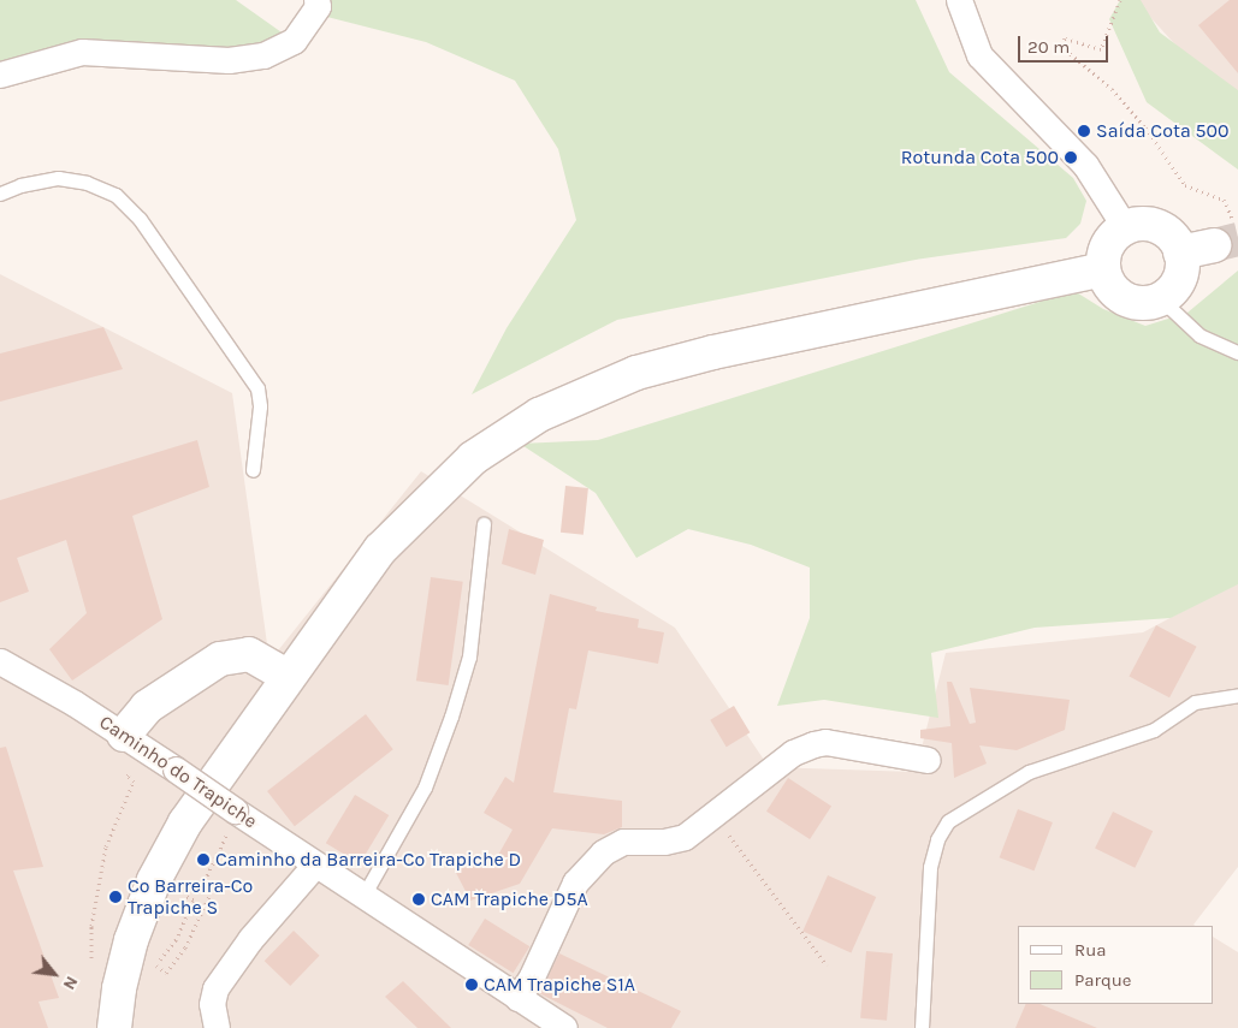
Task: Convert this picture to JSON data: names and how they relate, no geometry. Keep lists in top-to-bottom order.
{
  "streets": {
    "street": ["Caminho do Trapiche"]
  },
  "places": [
    "Saída Cota 500",
    "Rotunda Cota 500",
    "Caminho da Barreira-Cº Trapiche D",
    "Cº Barreira-Cº Trapiche S",
    "CAM Trapiche D5A",
    "CAM Trapiche S1A"
  ],
  "legend": ["Rua", "Parque"],
  "scale_bar": "20 m",
  "north": "bottom right"
}
